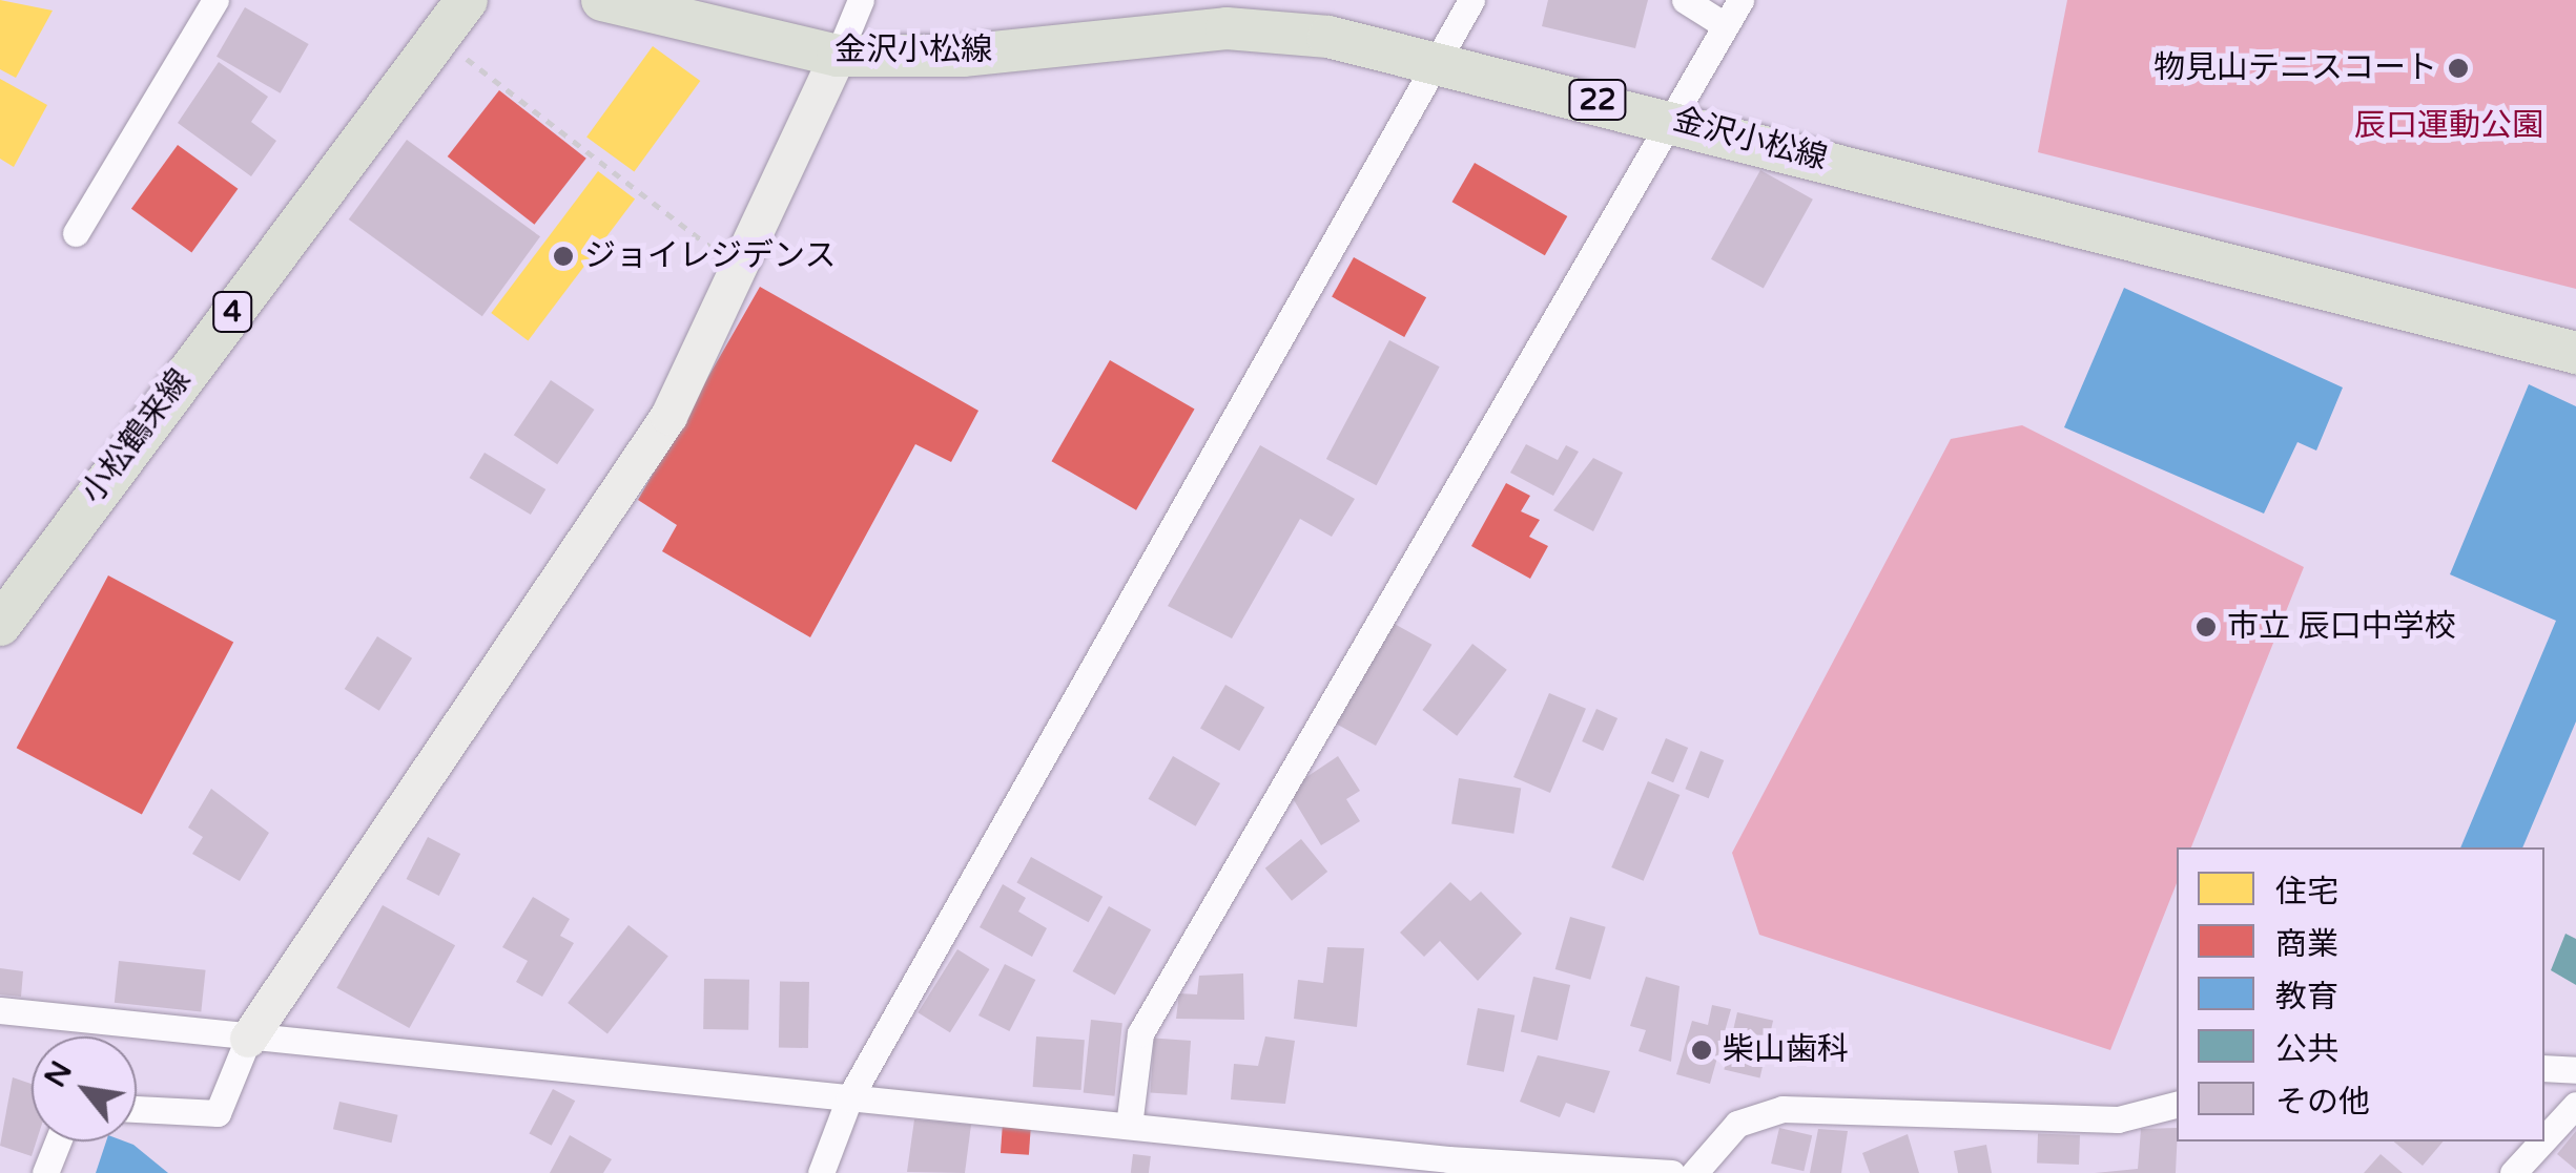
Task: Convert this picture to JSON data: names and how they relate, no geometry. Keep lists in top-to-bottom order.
{
  "streets": {
    "main road": [
      "金沢小松線",
      "22",
      "4",
      "小松鶴来線"
    ]
  },
  "parks": ["辰口運動公園"],
  "places": [
    "物見山テニスコート",
    "ジョイレジデンス",
    "市立 辰口中学校",
    "柴山歯科"
  ],
  "legend": [
    "住宅",
    "商業",
    "教育",
    "公共",
    "その他"
  ],
  "north": "top left"
}
